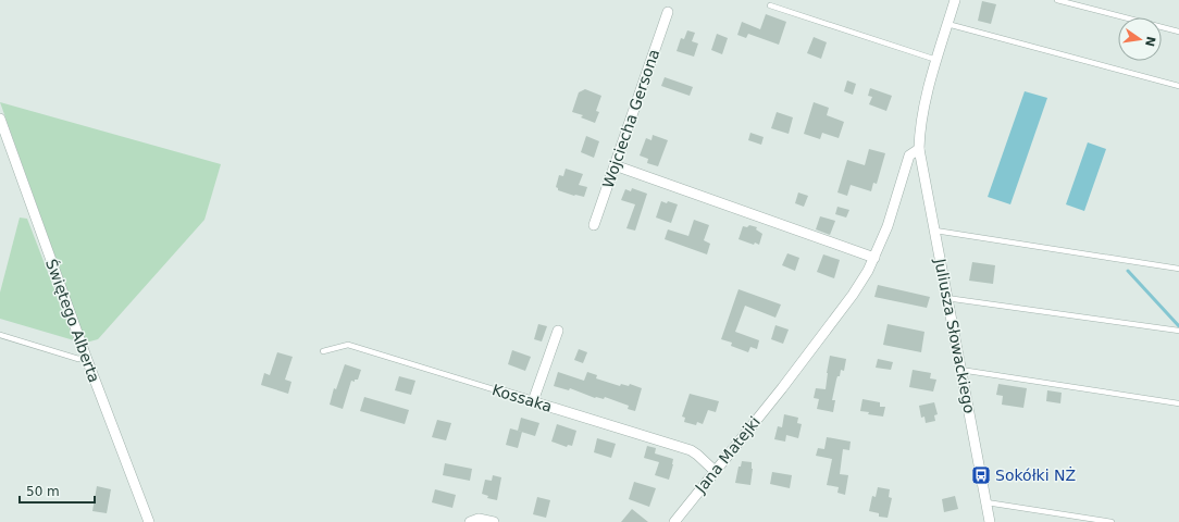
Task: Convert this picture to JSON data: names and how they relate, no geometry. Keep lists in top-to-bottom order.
{
  "streets": {
    "street": [
      "Wojciecha Gersona",
      "Świętego Alberta",
      "Juliusza Słowackiego",
      "Kossaka",
      "Jana Matejki"
    ]
  },
  "crossings": [
    ["Kossaka", "Jana Matejki"]
  ],
  "places": {
    "bus stop": ["Sokółki NŻ"]
  },
  "scale_bar": "50 m",
  "north": "right"
}
